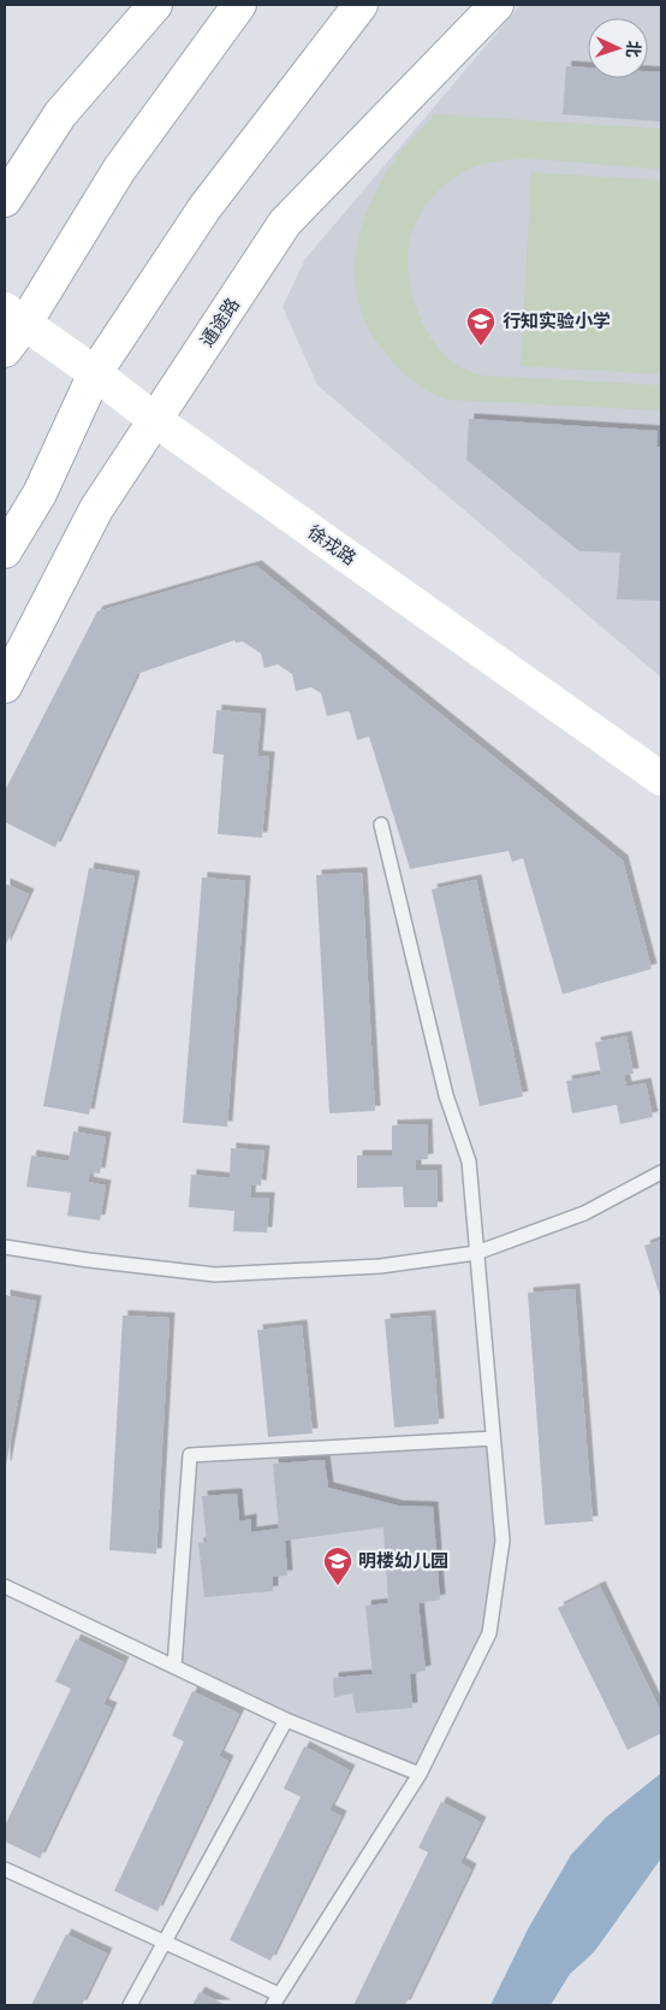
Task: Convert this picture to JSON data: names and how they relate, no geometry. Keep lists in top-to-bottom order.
{
  "streets": {
    "main road": ["通途路", "徐戎路"]
  },
  "crossings": [
    ["通途路", "徐戎路"]
  ],
  "places": {
    "school or university": ["行知实验小学", "明楼幼儿园"]
  },
  "north": "right"
}
